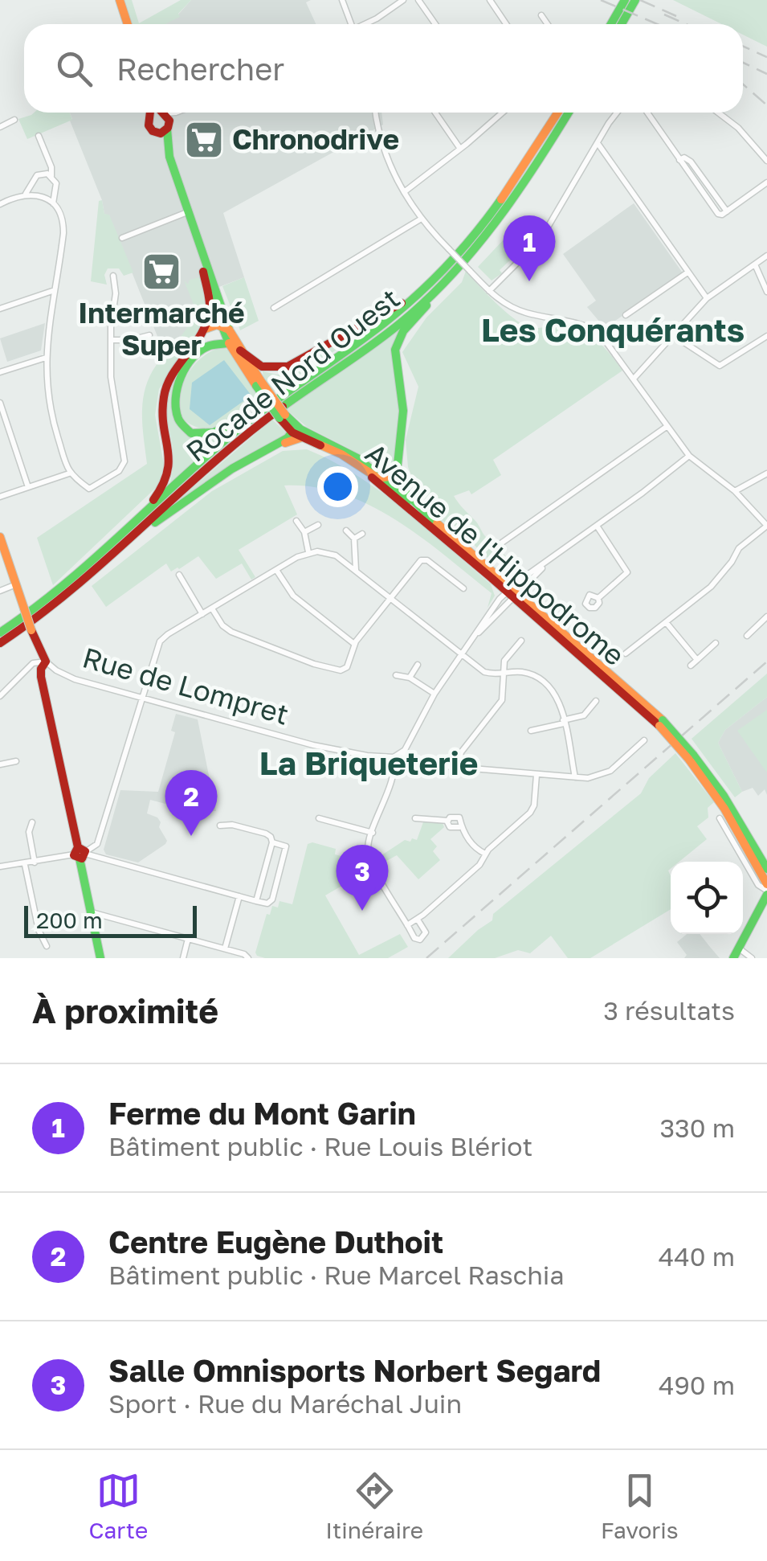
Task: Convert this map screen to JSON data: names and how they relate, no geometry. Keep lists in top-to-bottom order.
{
  "streets": {
    "main road": ["Rocade Nord Ouest", "Avenue de l'Hippodrome", "Rue de Lompret"]
  },
  "districts": ["Les Conquérants", "La Briqueterie"],
  "places": {
    "supermarket": ["Chronodrive", "Intermarché Super"]
  },
  "scale_bar": "200 m",
  "page": {
    "search": "Rechercher",
    "pins": ["1", "2", "3"],
    "scale": "200 m",
    "heading": ["À proximité", "3 résultats"],
    "list": [
      {
        "mark": "1",
        "name": "Ferme du Mont Garin",
        "note": "Bâtiment public · Rue Louis Blériot",
        "value": "330 m"
      },
      {
        "mark": "2",
        "name": "Centre Eugène Duthoit",
        "note": "Bâtiment public · Rue Marcel Raschia",
        "value": "440 m"
      },
      {
        "mark": "3",
        "name": "Salle Omnisports Norbert Segard",
        "note": "Sport · Rue du Maréchal Juin",
        "value": "490 m"
      }
    ],
    "nav": ["Carte", "Itinéraire", "Favoris"]
  }
}
